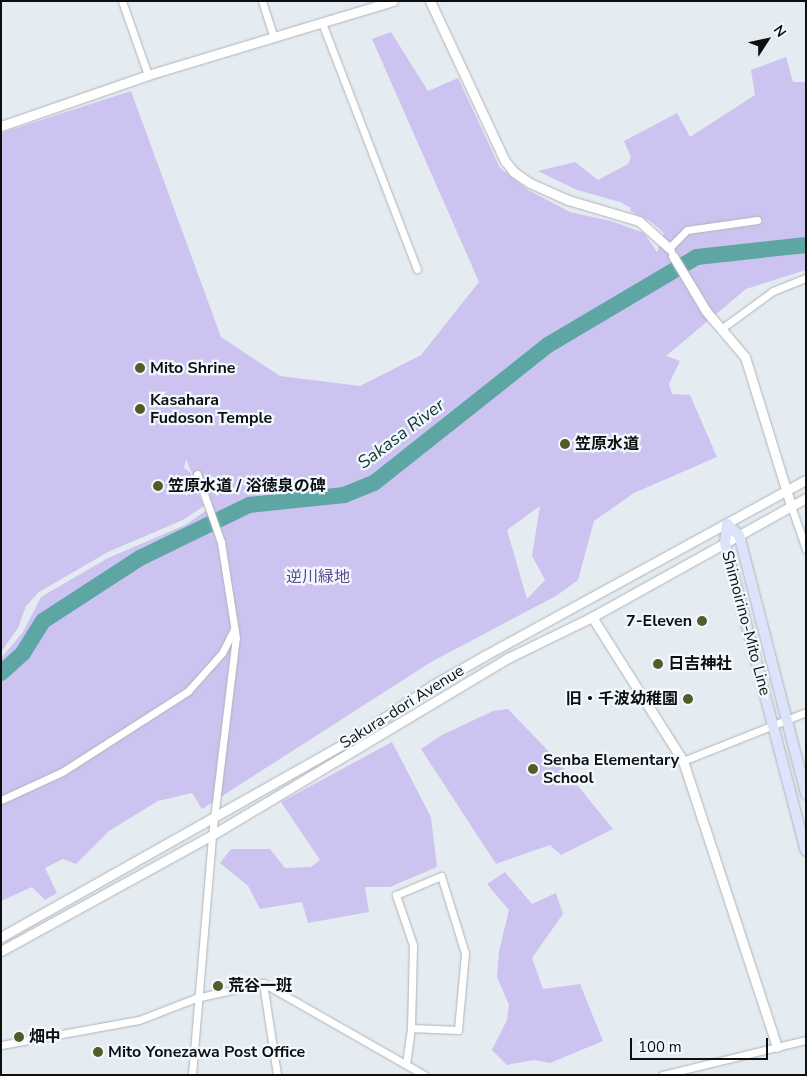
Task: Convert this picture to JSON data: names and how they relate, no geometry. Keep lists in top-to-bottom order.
{
  "streets": {
    "main road": ["Shimoirino-Mito Line"],
    "street": ["Sakura-dori Avenue"]
  },
  "crossings": [
    ["Shimoirino-Mito Line", "Sakura-dori Avenue"]
  ],
  "water": ["Sakasa River"],
  "parks": ["逆川緑地"],
  "places": [
    "Mito Shrine",
    "Kasahara Fudoson Temple",
    "笠原水道",
    "笠原水道 / 浴徳泉の碑",
    "7-Eleven",
    "日吉神社",
    "旧・千波幼稚園",
    "Senba Elementary School",
    "荒谷一班",
    "畑中",
    "Mito Yonezawa Post Office"
  ],
  "scale_bar": "100 m",
  "north": "top right"
}
